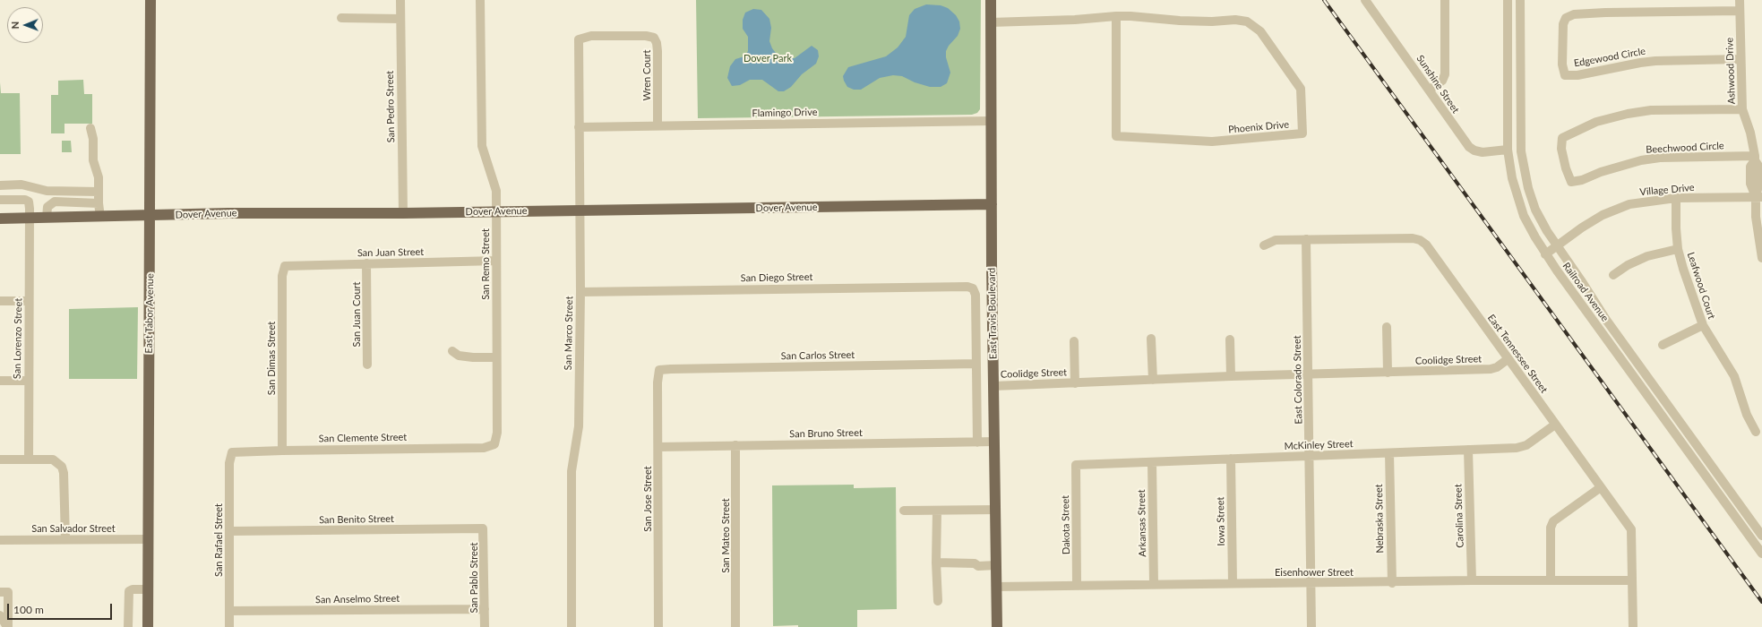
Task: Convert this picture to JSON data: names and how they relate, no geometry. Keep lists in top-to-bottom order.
{
  "streets": {
    "main road": ["Dover Avenue", "East Tabor Avenue", "East Travis Boulevard"],
    "street": [
      "Edgewood Circle",
      "Ashwood Drive",
      "Wren Court",
      "Sunshine Street",
      "San Pedro Street",
      "Flamingo Drive",
      "Phoenix Drive",
      "Beechwood Circle",
      "Village Drive",
      "San Juan Street",
      "San Remo Street",
      "San Diego Street",
      "Leafwood Court",
      "Railroad Avenue",
      "San Juan Court",
      "San Marco Street",
      "San Lorenzo Street",
      "East Tennessee Street",
      "San Carlos Street",
      "San Dimas Street",
      "Coolidge Street",
      "East Colorado Street",
      "San Bruno Street",
      "San Clemente Street",
      "McKinley Street",
      "San Jose Street",
      "Carolina Street",
      "Nebraska Street",
      "San Benito Street",
      "Iowa Street",
      "Arkansas Street",
      "Dakota Street",
      "San Salvador Street",
      "San Mateo Street",
      "San Rafael Street",
      "Eisenhower Street",
      "San Pablo Street",
      "San Anselmo Street"
    ]
  },
  "crossings": [
    ["Edgewood Circle", "Ashwood Drive"],
    ["Ashwood Drive", "Beechwood Circle"],
    ["Ashwood Drive", "Village Drive"],
    ["Wren Court", "Flamingo Drive"],
    ["Wren Court", "San Marco Street"],
    ["Sunshine Street", "Railroad Avenue"],
    ["San Pedro Street", "Dover Avenue"],
    ["Flamingo Drive", "East Travis Boulevard"],
    ["Flamingo Drive", "San Marco Street"],
    ["Phoenix Drive", "East Travis Boulevard"],
    ["Village Drive", "Leafwood Court"],
    ["Village Drive", "Railroad Avenue"],
    ["Dover Avenue", "San Remo Street"],
    ["Dover Avenue", "East Tabor Avenue"],
    ["Dover Avenue", "East Travis Boulevard"],
    ["Dover Avenue", "San Marco Street"],
    ["Dover Avenue", "San Lorenzo Street"],
    ["San Juan Street", "San Remo Street"],
    ["San Juan Street", "San Juan Court"],
    ["San Juan Street", "San Dimas Street"],
    ["San Remo Street", "San Clemente Street"],
    ["San Diego Street", "East Travis Boulevard"],
    ["San Diego Street", "San Marco Street"],
    ["East Tabor Avenue", "San Salvador Street"],
    ["East Travis Boulevard", "San Carlos Street"],
    ["East Travis Boulevard", "Coolidge Street"],
    ["East Travis Boulevard", "San Bruno Street"],
    ["East Travis Boulevard", "Eisenhower Street"],
    ["East Tennessee Street", "Coolidge Street"],
    ["East Tennessee Street", "East Colorado Street"],
    ["East Tennessee Street", "McKinley Street"],
    ["East Tennessee Street", "Eisenhower Street"],
    ["San Carlos Street", "San Jose Street"],
    ["San Dimas Street", "San Clemente Street"],
    ["Coolidge Street", "East Colorado Street"],
    ["East Colorado Street", "McKinley Street"],
    ["East Colorado Street", "Eisenhower Street"],
    ["San Bruno Street", "San Jose Street"],
    ["San Bruno Street", "San Mateo Street"],
    ["San Clemente Street", "San Rafael Street"],
    ["McKinley Street", "Carolina Street"],
    ["McKinley Street", "Nebraska Street"],
    ["McKinley Street", "Iowa Street"],
    ["McKinley Street", "Arkansas Street"],
    ["McKinley Street", "Dakota Street"],
    ["Carolina Street", "Eisenhower Street"],
    ["Nebraska Street", "Eisenhower Street"],
    ["San Benito Street", "San Rafael Street"],
    ["San Benito Street", "San Pablo Street"],
    ["Iowa Street", "Eisenhower Street"],
    ["Arkansas Street", "Eisenhower Street"],
    ["Dakota Street", "Eisenhower Street"],
    ["San Rafael Street", "San Anselmo Street"],
    ["San Pablo Street", "San Anselmo Street"]
  ],
  "parks": ["Dover Park"],
  "scale_bar": "100 m",
  "north": "left"
}
